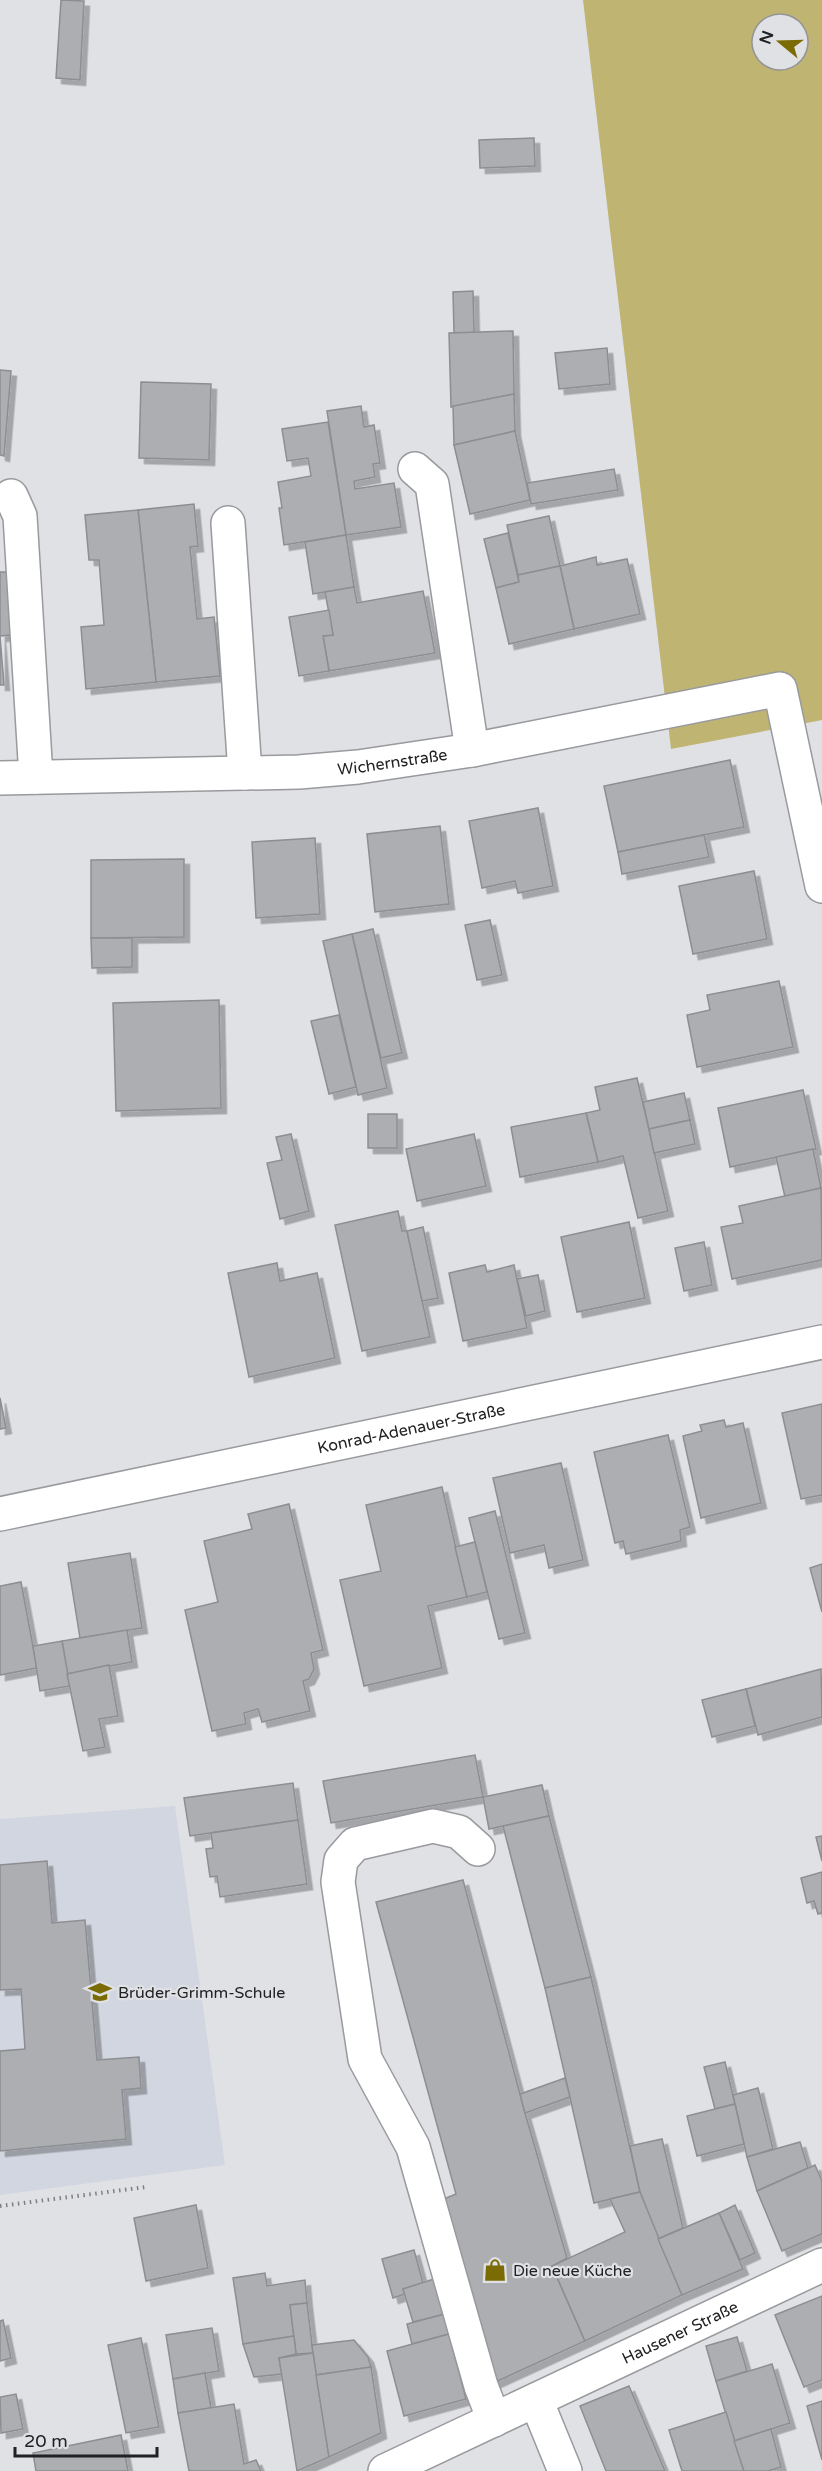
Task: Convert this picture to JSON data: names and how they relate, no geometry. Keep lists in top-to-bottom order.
{
  "streets": {
    "street": ["Wichernstraße", "Konrad-Adenauer-Straße", "Hausener Straße"]
  },
  "places": {
    "school or university": ["Brüder-Grimm-Schule"],
    "shop": ["Die neue Küche"]
  },
  "scale_bar": "20 m",
  "north": "left"
}
